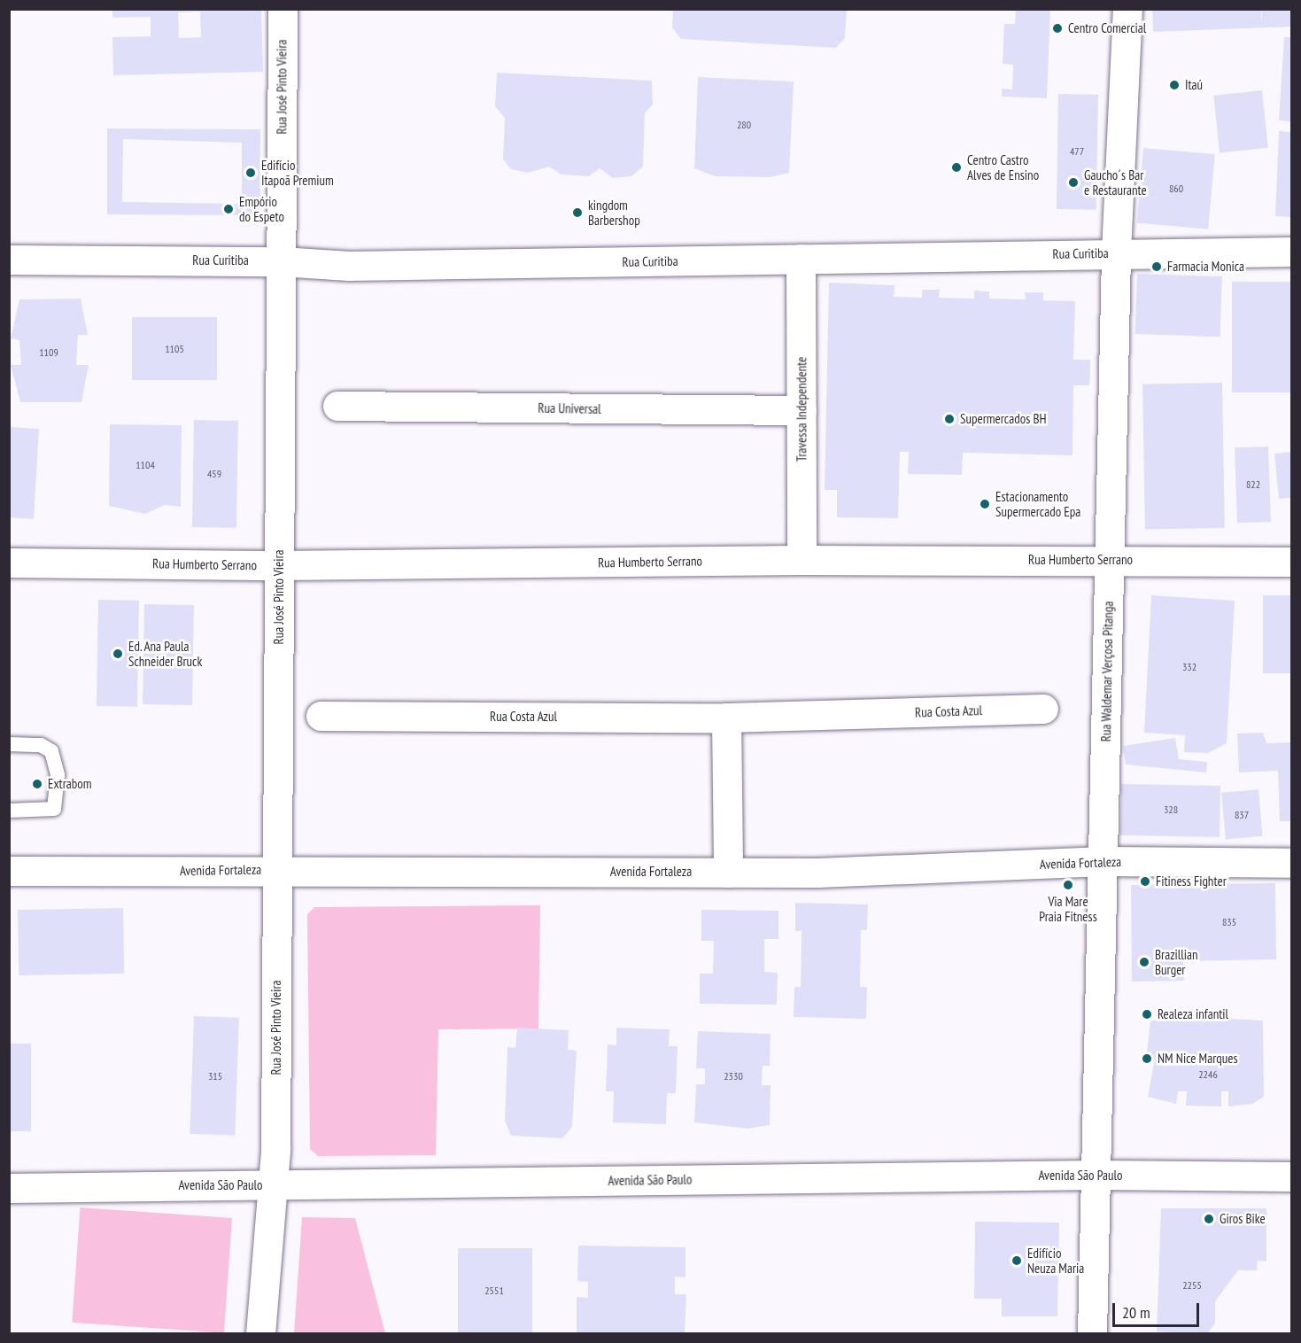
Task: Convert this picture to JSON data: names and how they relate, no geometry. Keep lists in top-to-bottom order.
{
  "streets": {
    "street": [
      "Rua José Pinto Vieira",
      "Rua Curitiba",
      "Rua Universal",
      "Travessa Independente",
      "Rua Humberto Serrano",
      "Rua Waldemar Verçosa Pitanga",
      "Rua Costa Azul",
      "Avenida Fortaleza",
      "Avenida São Paulo"
    ]
  },
  "crossings": [
    ["Rua José Pinto Vieira", "Rua Curitiba"],
    ["Rua José Pinto Vieira", "Rua Humberto Serrano"],
    ["Rua José Pinto Vieira", "Avenida Fortaleza"],
    ["Rua José Pinto Vieira", "Avenida São Paulo"],
    ["Rua Curitiba", "Travessa Independente"],
    ["Rua Curitiba", "Rua Waldemar Verçosa Pitanga"],
    ["Rua Universal", "Travessa Independente"],
    ["Travessa Independente", "Rua Humberto Serrano"],
    ["Rua Humberto Serrano", "Rua Waldemar Verçosa Pitanga"],
    ["Rua Waldemar Verçosa Pitanga", "Avenida Fortaleza"],
    ["Rua Waldemar Verçosa Pitanga", "Avenida São Paulo"]
  ],
  "places": [
    "Centro Comercial",
    "Itaú",
    "Centro Castro Alves de Ensino",
    "Edifício Itapoã Premium",
    "Gaucho´s Bar e Restaurante",
    "Empório do Espeto",
    "kingdom Barbershop",
    "Farmacia Monica",
    "Supermercados BH",
    "Estacionamento Supermercado Epa",
    "Ed. Ana Paula Schneider Bruck",
    "Extrabom",
    "Fitiness Fighter",
    "Via Mare Praia Fitness",
    "Brazillian Burger",
    "Realeza infantil",
    "NM Nice Marques",
    "Giros Bike",
    "Edifício Neuza Maria"
  ],
  "house_numbers": [
    "280",
    "477",
    "860",
    "1105",
    "1109",
    "1104",
    "459",
    "822",
    "332",
    "328",
    "837",
    "835",
    "2246",
    "315",
    "2330",
    "2255",
    "2551"
  ],
  "scale_bar": "20 m"
}
